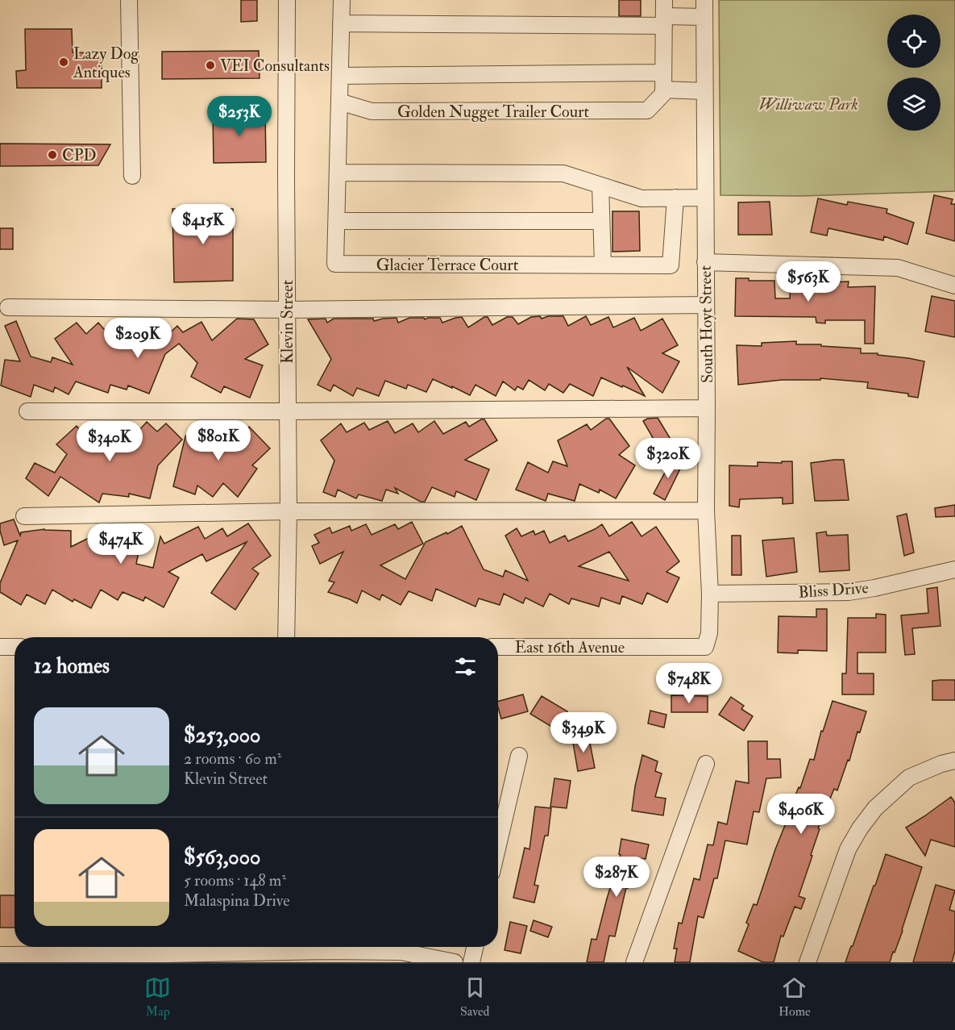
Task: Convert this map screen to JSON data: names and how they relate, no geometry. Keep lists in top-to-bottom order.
{
  "streets": {
    "street": [
      "Golden Nugget Trailer Court",
      "Glacier Terrace Court",
      "Klevin Street",
      "South Hoyt Street",
      "Bliss Drive",
      "East 16th Avenue"
    ]
  },
  "crossings": [
    ["Golden Nugget Trailer Court", "Glacier Terrace Court"],
    ["South Hoyt Street", "Bliss Drive"],
    ["South Hoyt Street", "East 16th Avenue"]
  ],
  "parks": ["Williwaw Park"],
  "places": ["Lazy Dog Antiques", "VEI Consultants", "CPD"],
  "page": {
    "price": [
      "$253K",
      "$415K",
      "$563K",
      "$209K",
      "$801K",
      "$340K",
      "$320K",
      "$474K",
      "$748K",
      "$349K",
      "$406K",
      "$287K"
    ],
    "heading": "12 homes",
    "list": [
      {
        "name": "$253,000",
        "note": "2 rooms · 60 m² · Klevin Street"
      },
      {
        "name": "$563,000",
        "note": "5 rooms · 148 m² · Malaspina Drive"
      }
    ],
    "tabs": ["Map", "Saved", "Home"]
  }
}
